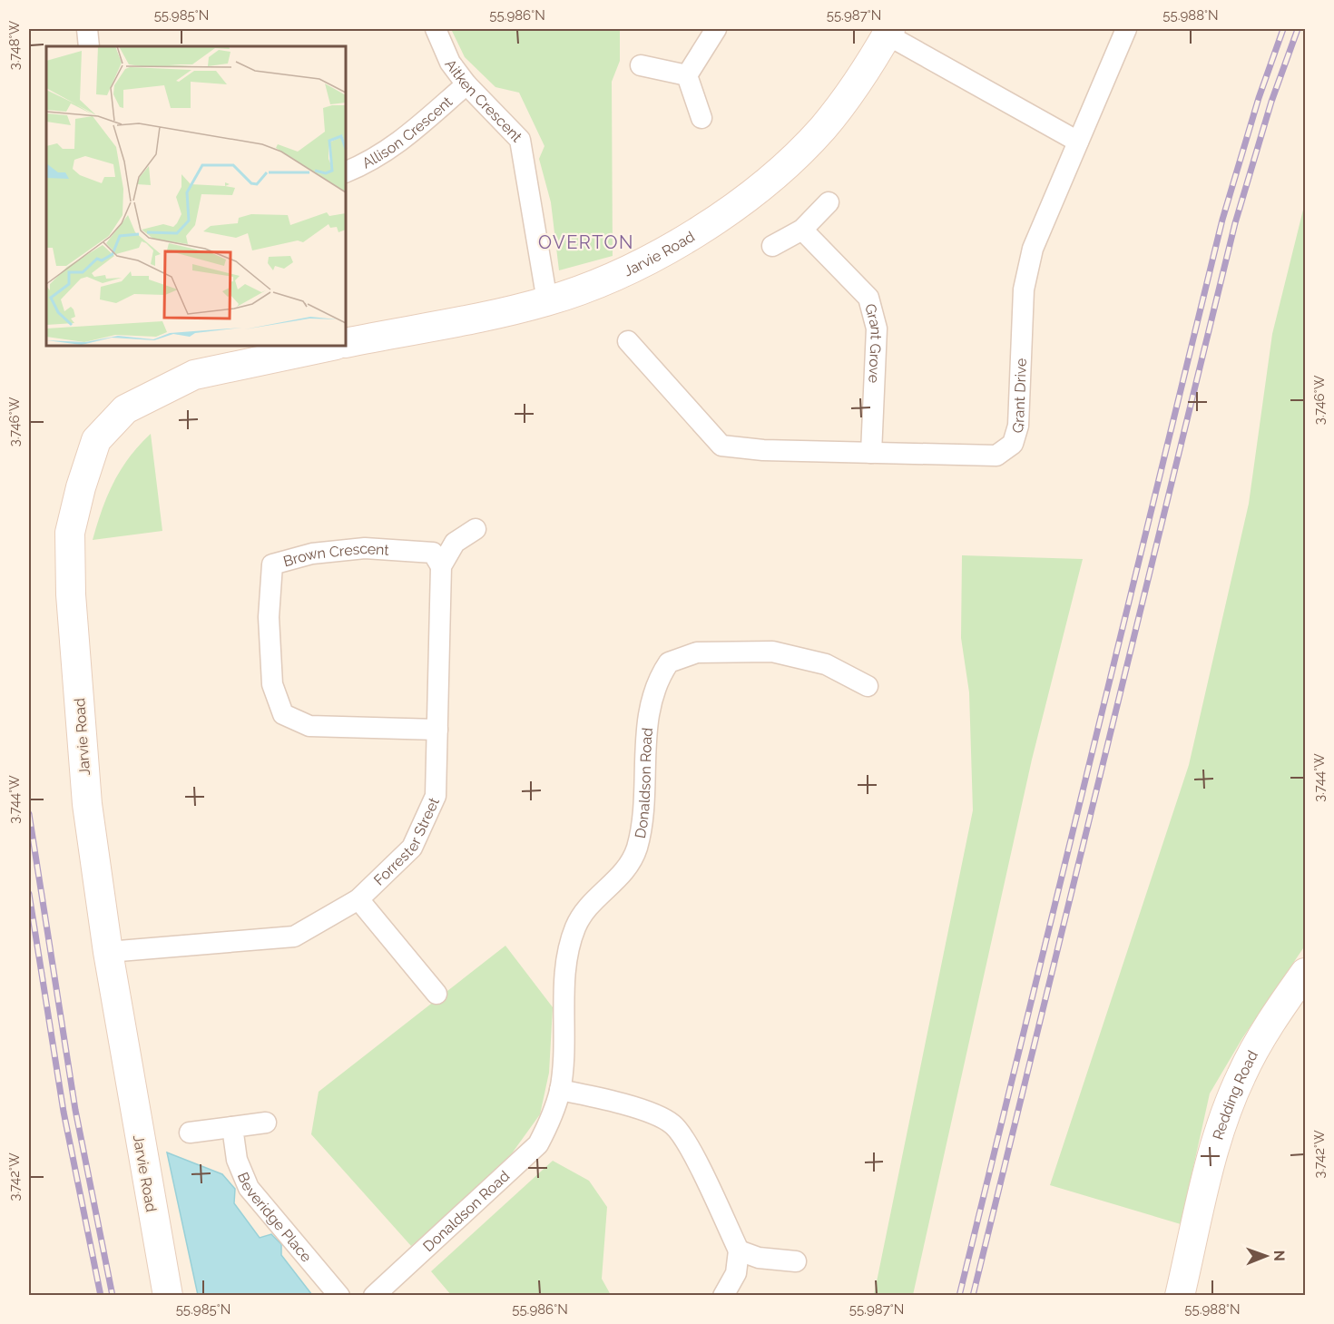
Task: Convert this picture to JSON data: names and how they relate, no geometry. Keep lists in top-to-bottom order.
{
  "streets": {
    "street": [
      "Aitken Crescent",
      "Allison Crescent",
      "Jarvie Road",
      "Grant Grove",
      "Grant Drive",
      "Brown Crescent",
      "Donaldson Road",
      "Forrester Street",
      "Redding Road",
      "Beveridge Place"
    ]
  },
  "crossings": [
    ["Aitken Crescent", "Allison Crescent"],
    ["Aitken Crescent", "Jarvie Road"],
    ["Jarvie Road", "Forrester Street"],
    ["Grant Grove", "Grant Drive"],
    ["Brown Crescent", "Forrester Street"]
  ],
  "districts": ["OVERTON"],
  "north": "right",
  "coordinates": [
    "55.985°N",
    "55.986°N",
    "55.987°N",
    "55.988°N",
    "3.748°W",
    "3.746°W",
    "3.744°W",
    "3.742°W"
  ]
}
